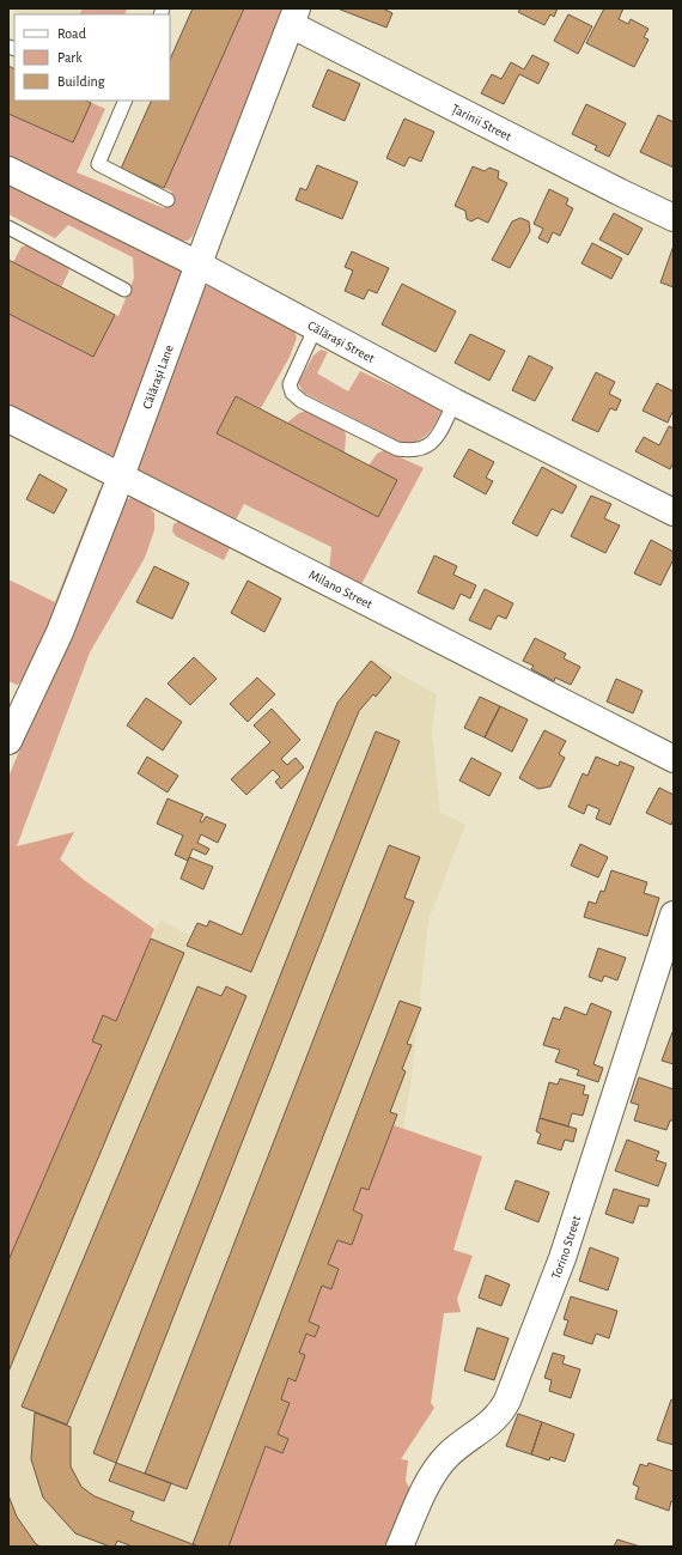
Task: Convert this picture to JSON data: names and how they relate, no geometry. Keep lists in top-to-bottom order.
{
  "streets": {
    "street": [
      "Țarinii Street",
      "Călărași Street",
      "Călărași Lane",
      "Milano Street",
      "Torino Street"
    ]
  },
  "crossings": [
    ["Țarinii Street", "Călărași Lane"],
    ["Călărași Street", "Călărași Lane"],
    ["Călărași Lane", "Milano Street"]
  ],
  "legend": ["Road", "Park", "Building"]
}
